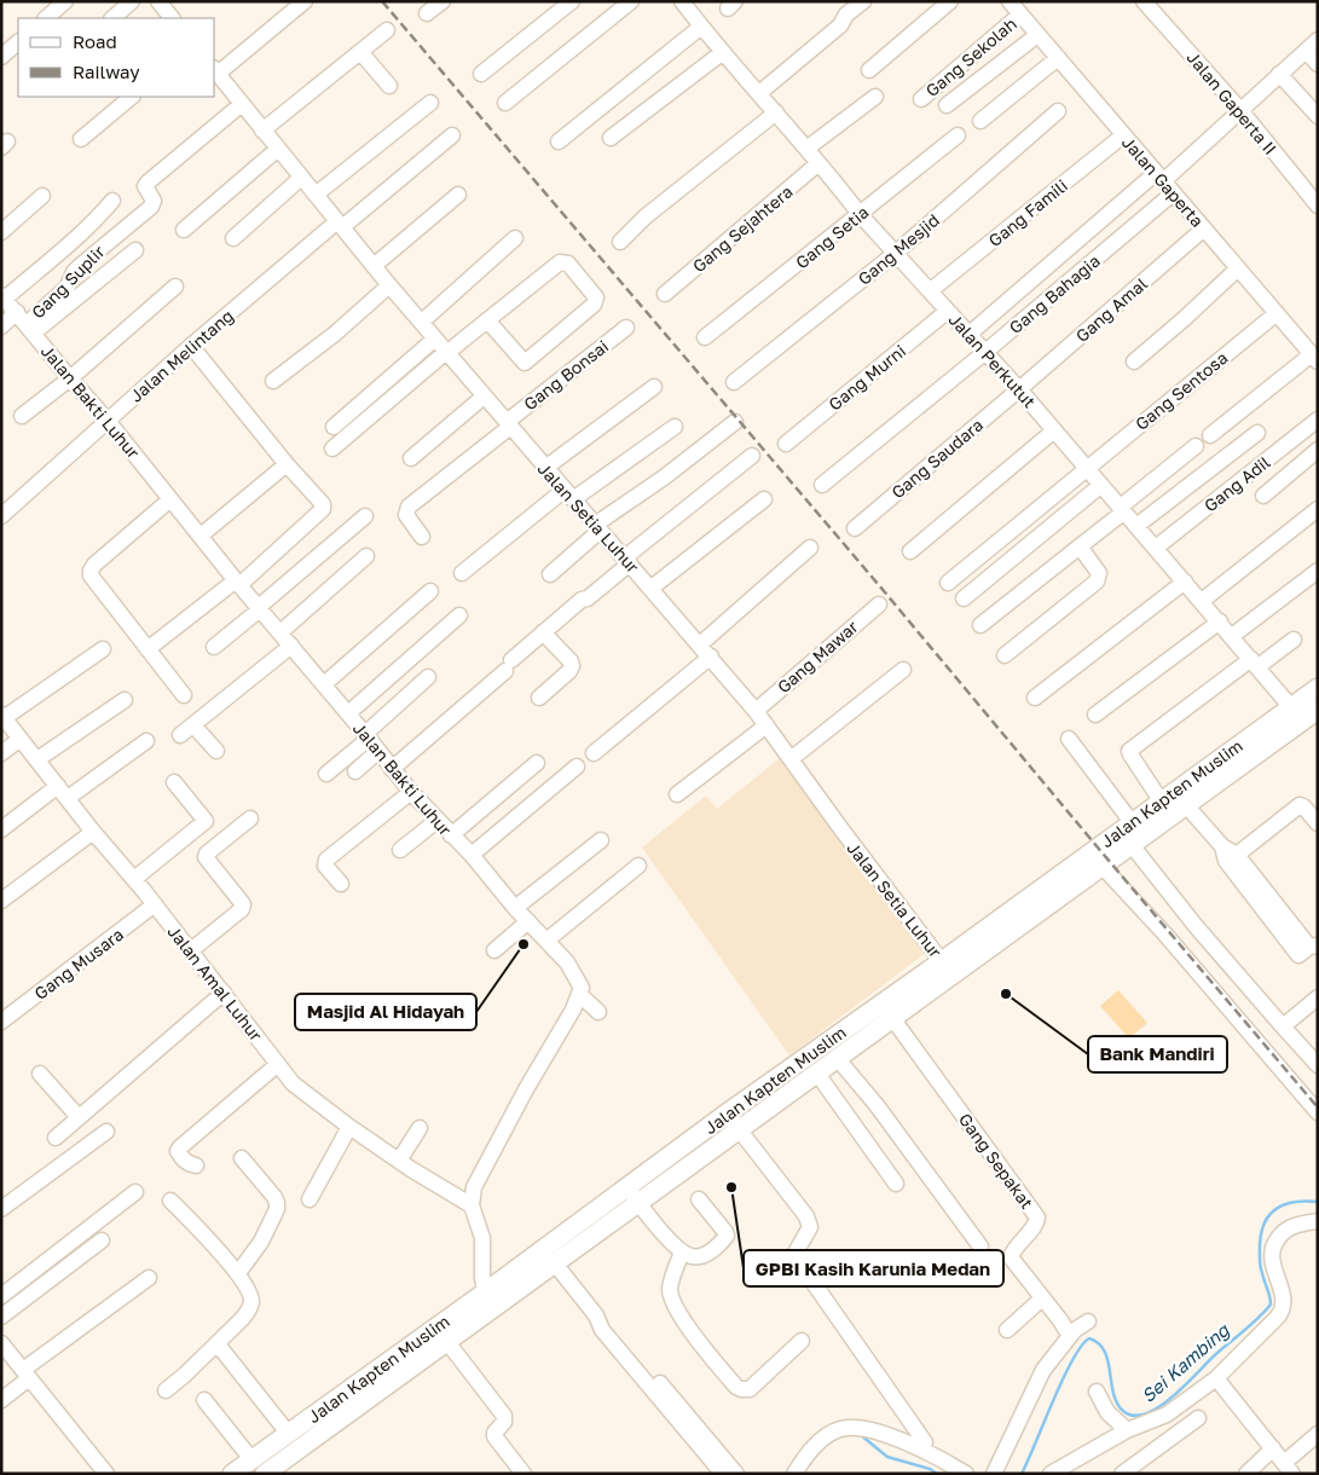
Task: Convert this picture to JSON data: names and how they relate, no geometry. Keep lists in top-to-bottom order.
{
  "streets": {
    "main road": ["Jalan Kapten Muslim"],
    "street": [
      "Gang Sekolah",
      "Jalan Gaperta II",
      "Jalan Gaperta",
      "Gang Famili",
      "Gang Sejahtera",
      "Gang Setia",
      "Gang Mesjid",
      "Gang Suplir",
      "Gang Bahagia",
      "Gang Amal",
      "Jalan Melintang",
      "Jalan Perkutut",
      "Gang Bonsai",
      "Gang Murni",
      "Gang Sentosa",
      "Jalan Bakti Luhur",
      "Gang Saudara",
      "Gang Adil",
      "Jalan Setia Luhur",
      "Gang Mawar",
      "Gang Musara",
      "Jalan Amal Luhur",
      "Gang Sepakat"
    ]
  },
  "crossings": [
    ["Gang Sekolah", "Jalan Gaperta"],
    ["Jalan Gaperta", "Gang Famili"],
    ["Jalan Gaperta", "Gang Bahagia"],
    ["Jalan Gaperta", "Gang Amal"],
    ["Jalan Gaperta", "Gang Sentosa"],
    ["Gang Famili", "Jalan Perkutut"],
    ["Gang Sejahtera", "Jalan Perkutut"],
    ["Gang Setia", "Jalan Perkutut"],
    ["Gang Mesjid", "Jalan Perkutut"],
    ["Gang Suplir", "Jalan Bakti Luhur"],
    ["Gang Suplir", "Jalan Setia Luhur"],
    ["Gang Bahagia", "Jalan Perkutut"],
    ["Gang Amal", "Jalan Perkutut"],
    ["Gang Amal", "Gang Saudara"],
    ["Jalan Melintang", "Jalan Bakti Luhur"],
    ["Jalan Melintang", "Jalan Setia Luhur"],
    ["Jalan Perkutut", "Gang Murni"],
    ["Jalan Perkutut", "Gang Sentosa"],
    ["Jalan Perkutut", "Gang Saudara"],
    ["Jalan Perkutut", "Gang Adil"],
    ["Jalan Perkutut", "Jalan Kapten Muslim"],
    ["Gang Bonsai", "Jalan Setia Luhur"],
    ["Jalan Setia Luhur", "Gang Mawar"],
    ["Jalan Setia Luhur", "Jalan Kapten Muslim"],
    ["Jalan Kapten Muslim", "Gang Sepakat"],
    ["Gang Musara", "Jalan Amal Luhur"]
  ],
  "water": ["Sei Kambing"],
  "places": ["Masjid Al Hidayah", "Bank Mandiri", "GPBI Kasih Karunia Medan"],
  "legend": ["Road", "Railway"]
}
